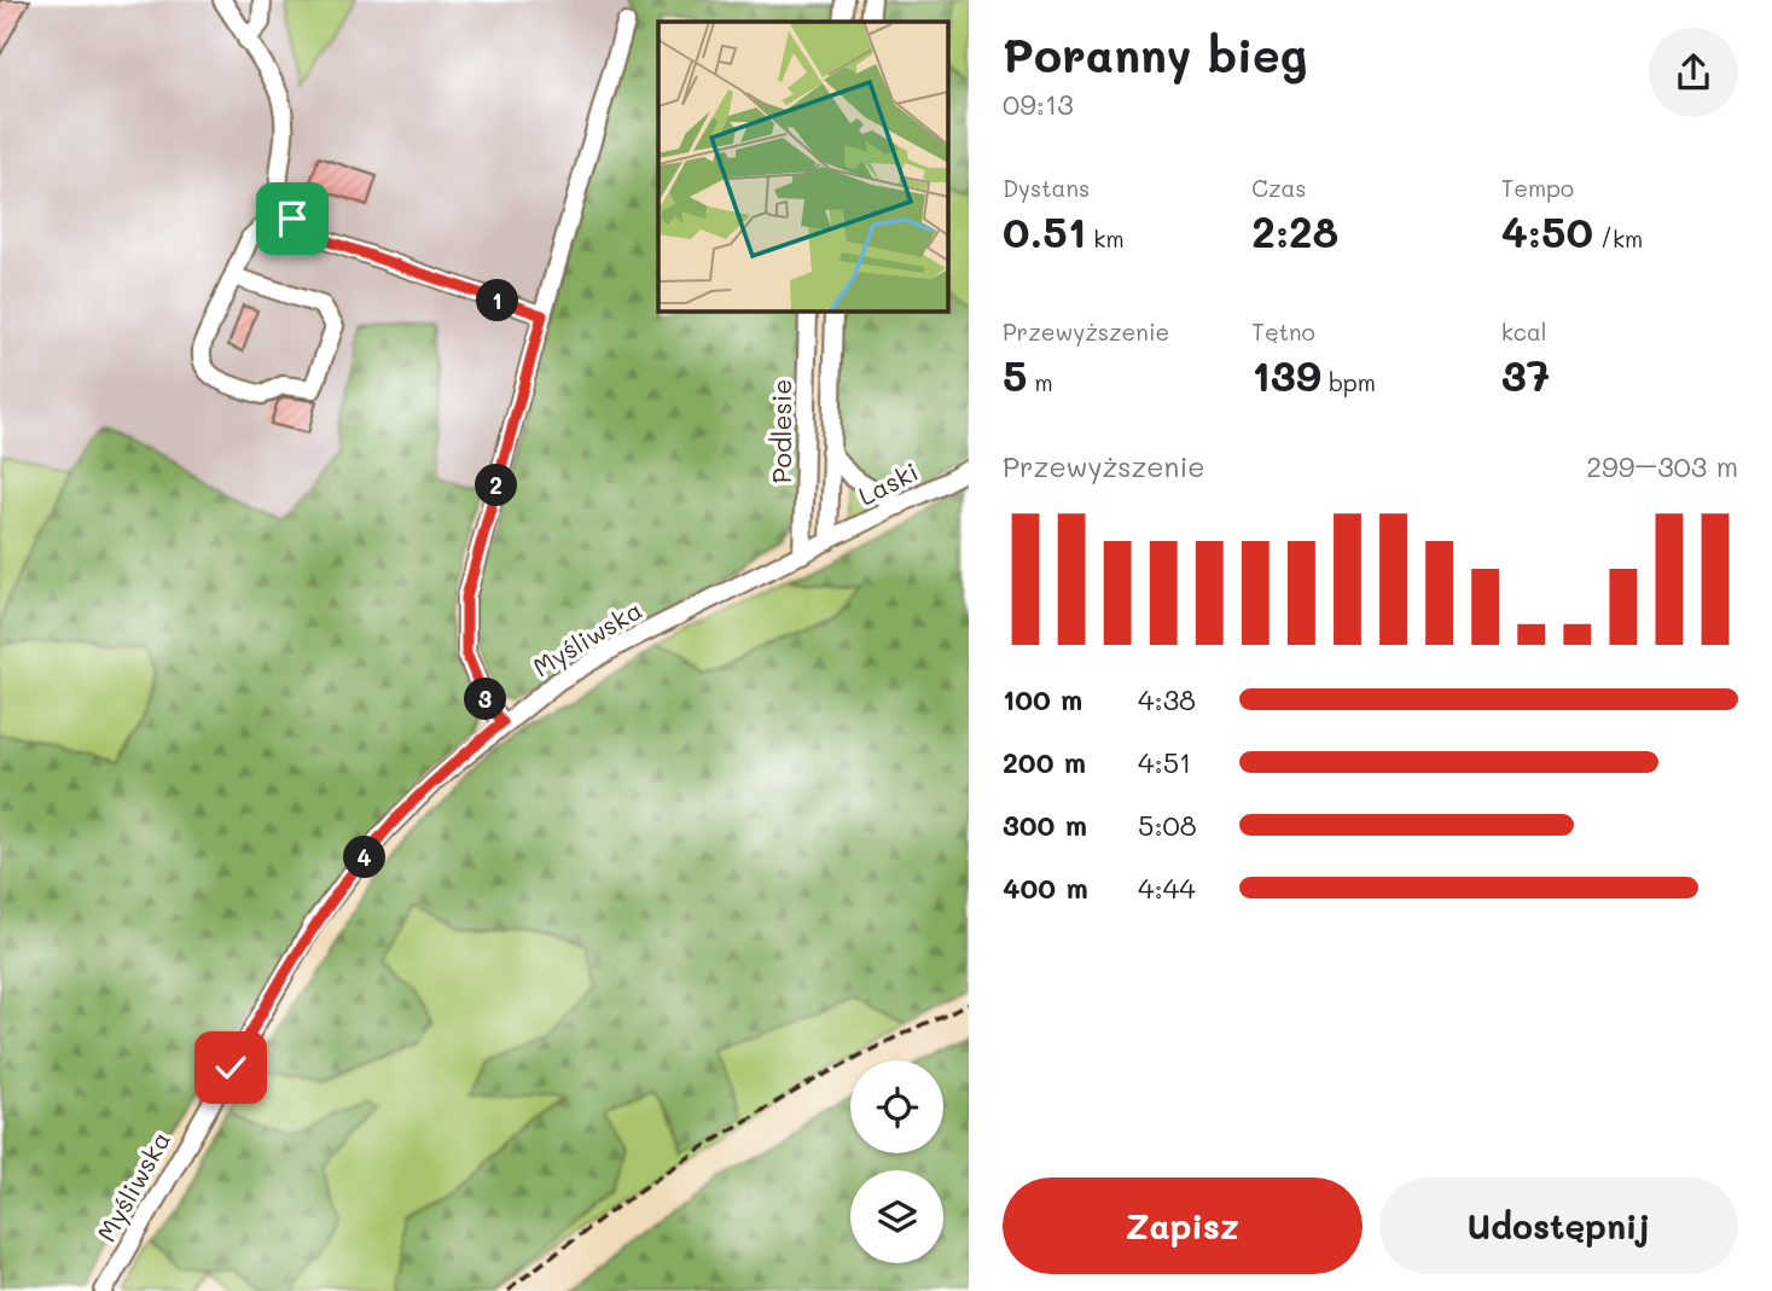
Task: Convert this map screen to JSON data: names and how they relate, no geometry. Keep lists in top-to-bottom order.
{
  "streets": {
    "street": ["Podlesie", "Laski", "Myśliwska"]
  },
  "crossings": [
    ["Podlesie", "Laski"],
    ["Podlesie", "Myśliwska"],
    ["Laski", "Myśliwska"]
  ],
  "page": {
    "heading": ["Poranny bieg", "09:13"],
    "stats": [
      ["Dystans", "0.51 km"],
      ["Czas", "2:28"],
      ["Tempo", "4:50 /km"],
      ["Przewyższenie", "5 m"],
      ["Tętno", "139 bpm"],
      ["kcal", "37"]
    ],
    "pins": [
      "1",
      "2",
      "3",
      "4"
    ],
    "chart": ["Przewyższenie", "299–303 m"],
    "list": [
      {
        "name": "100 m",
        "note": "4:38"
      },
      {
        "name": "200 m",
        "note": "4:51"
      },
      {
        "name": "300 m",
        "note": "5:08"
      },
      {
        "name": "400 m",
        "note": "4:44"
      }
    ],
    "buttons": ["Zapisz", "Udostępnij"]
  }
}
